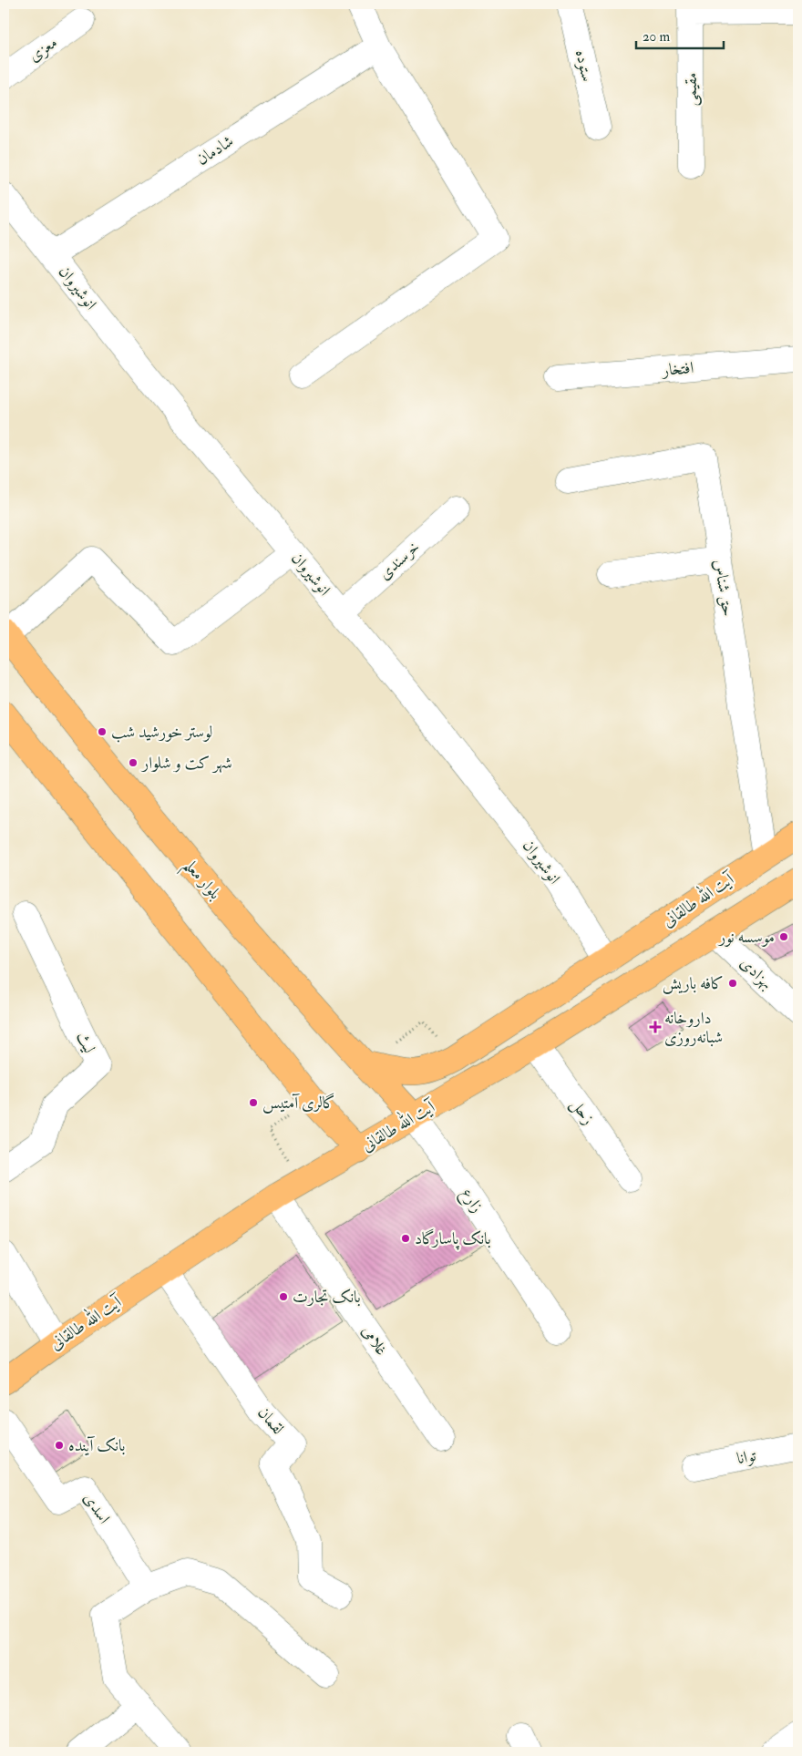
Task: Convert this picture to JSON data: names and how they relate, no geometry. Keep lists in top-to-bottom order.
{
  "streets": {
    "main road": ["بلوار معلم", "آیت الله طالقانی"],
    "street": [
      "معزی",
      "ستوده",
      "مقیمی",
      "شادمان",
      "انوشیروان",
      "افتخار",
      "خرسندی",
      "حق شناس",
      "بهزادی",
      "لیث",
      "زحل",
      "زارع",
      "غلامی",
      "لقمان",
      "توانا",
      "اسدی"
    ]
  },
  "crossings": [
    ["شادمان", "انوشیروان"],
    ["انوشیروان", "خرسندی"],
    ["انوشیروان", "آیت الله طالقانی"],
    ["حق شناس", "آیت الله طالقانی"],
    ["بلوار معلم", "آیت الله طالقانی"],
    ["بلوار معلم", "زارع"],
    ["آیت الله طالقانی", "بهزادی"],
    ["آیت الله طالقانی", "زحل"],
    ["آیت الله طالقانی", "زارع"],
    ["آیت الله طالقانی", "غلامی"],
    ["آیت الله طالقانی", "لقمان"]
  ],
  "places": {
    "other": [
      "لوستر خورشید شب",
      "شهر کت و شلوار",
      "موسسه نور",
      "کافه باریش",
      "گالری آمتیس",
      "بانک پاسارگاد",
      "بانک تجارت",
      "بانک آینده"
    ],
    "health": ["داروخانه شبانه‌روزی"]
  },
  "scale_bar": "20 m"
}
